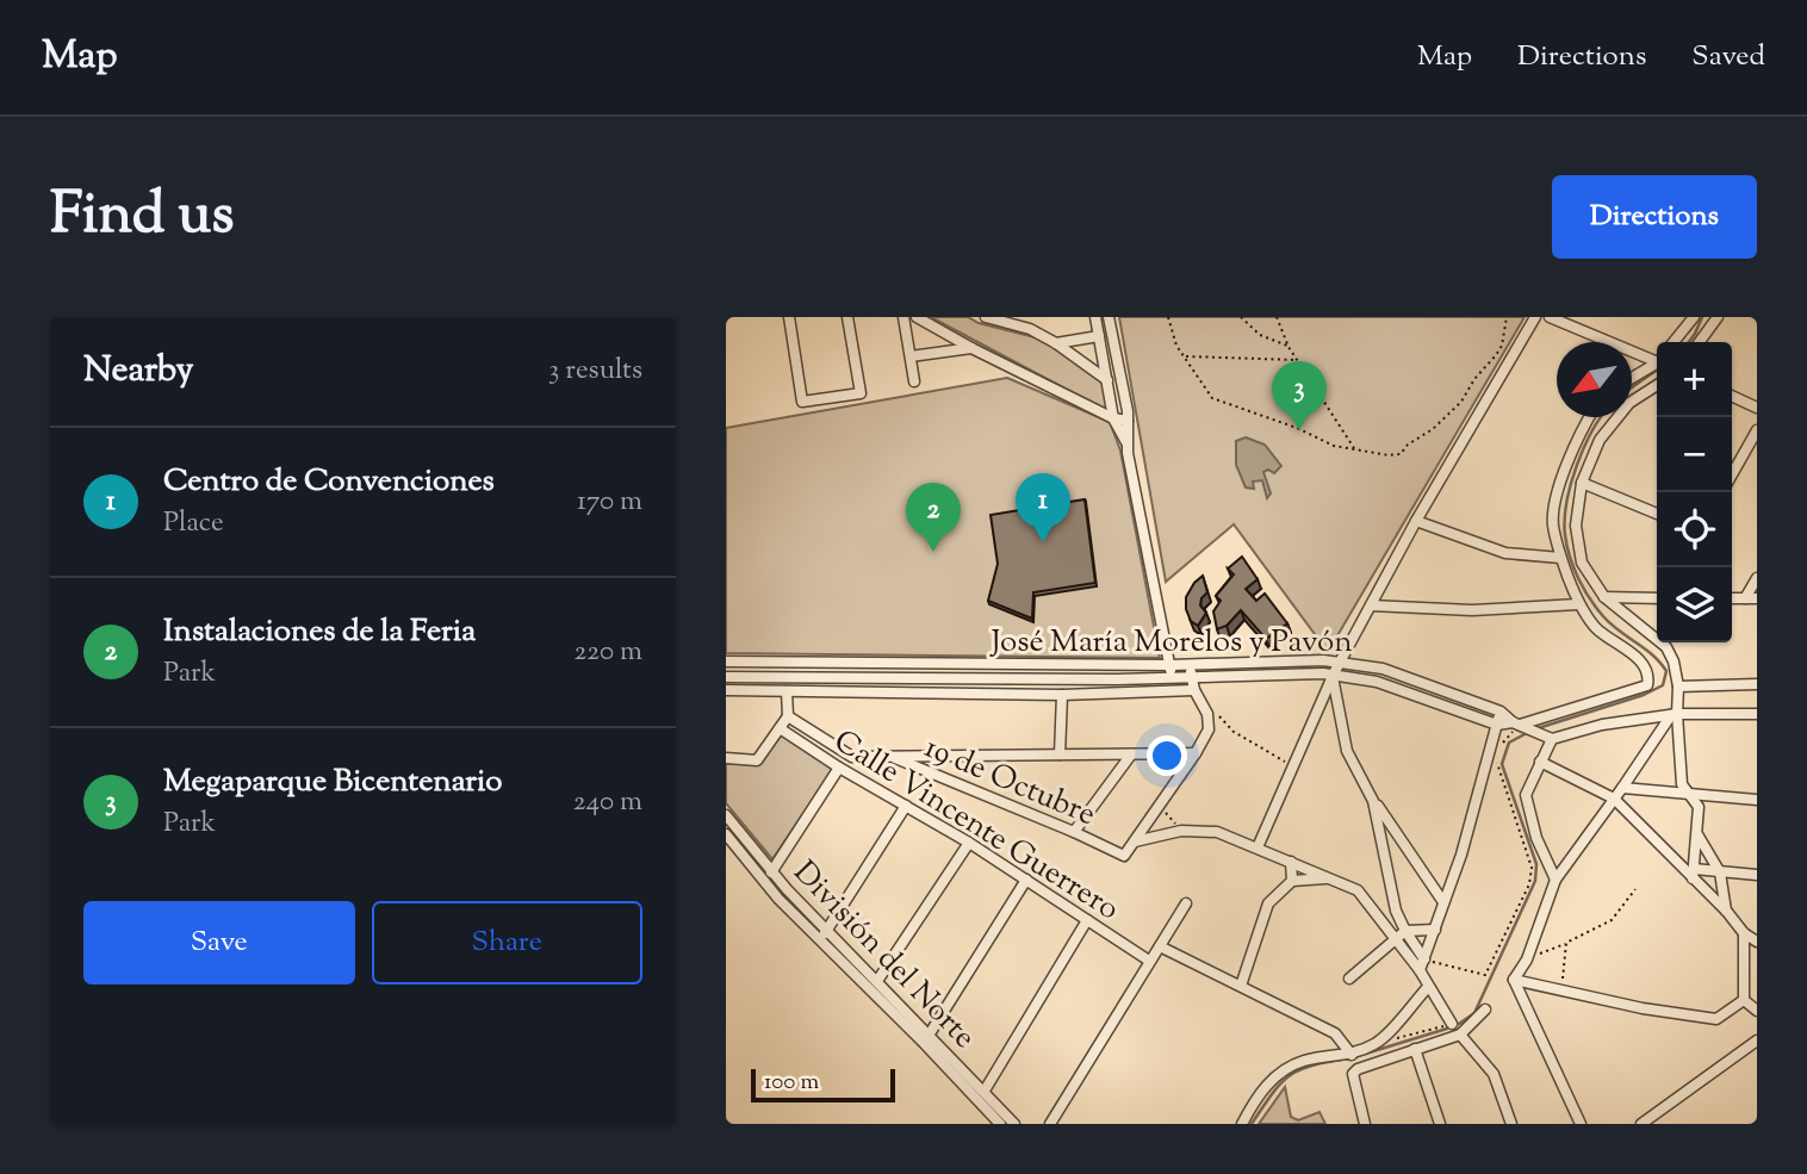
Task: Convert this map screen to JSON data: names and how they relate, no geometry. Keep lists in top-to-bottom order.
{
  "streets": {
    "street": [
      "José María Morelos y Pavón",
      "19 de Octubre",
      "Calle Vincente Guerrero",
      "División del Norte"
    ]
  },
  "scale_bar": "100 m",
  "north": "bottom left",
  "page": {
    "header": "Map",
    "nav": ["Map", "Directions", "Saved"],
    "title": "Find us",
    "buttons": [
      "Directions",
      ["Save", "Share"]
    ],
    "heading": ["Nearby", "3 results"],
    "map_buttons": ["+", "−"],
    "pins": ["3", "1", "2"],
    "list": [
      {
        "mark": "1",
        "name": "Centro de Convenciones",
        "note": "Place",
        "value": "170 m"
      },
      {
        "mark": "2",
        "name": "Instalaciones de la Feria",
        "note": "Park",
        "value": "220 m"
      },
      {
        "mark": "3",
        "name": "Megaparque Bicentenario",
        "note": "Park",
        "value": "240 m"
      }
    ],
    "scale": "100 m"
  }
}
